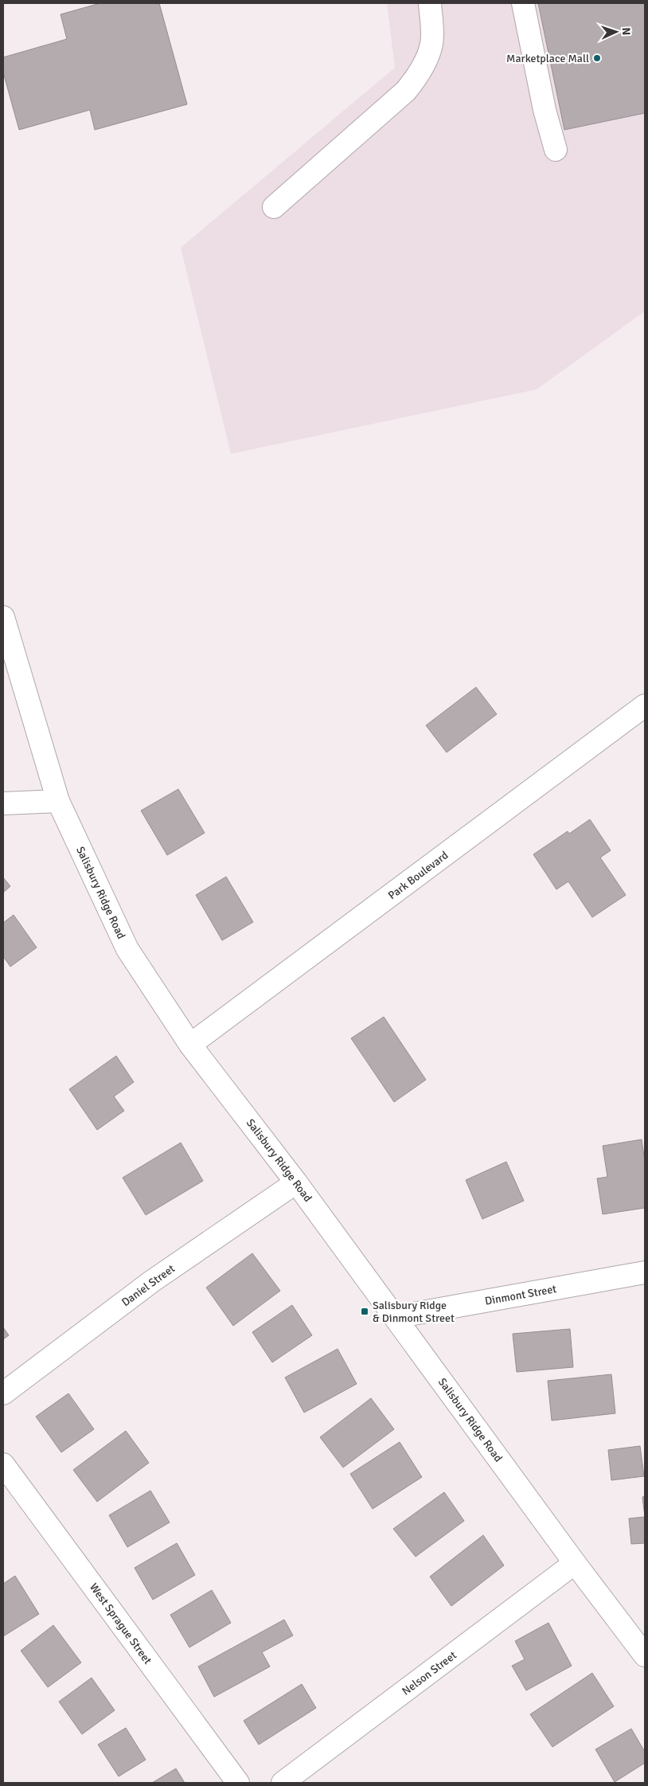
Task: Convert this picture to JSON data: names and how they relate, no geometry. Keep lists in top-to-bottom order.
{
  "streets": {
    "street": [
      "Park Boulevard",
      "Salisbury Ridge Road",
      "Daniel Street",
      "Dinmont Street",
      "West Sprague Street",
      "Nelson Street"
    ]
  },
  "crossings": [
    ["Park Boulevard", "Salisbury Ridge Road"],
    ["Salisbury Ridge Road", "Daniel Street"],
    ["Salisbury Ridge Road", "Dinmont Street"],
    ["Salisbury Ridge Road", "Nelson Street"]
  ],
  "places": {
    "other": ["Marketplace Mall"],
    "transit": ["Salisbury Ridge & Dinmont Street"]
  },
  "north": "right"
}
